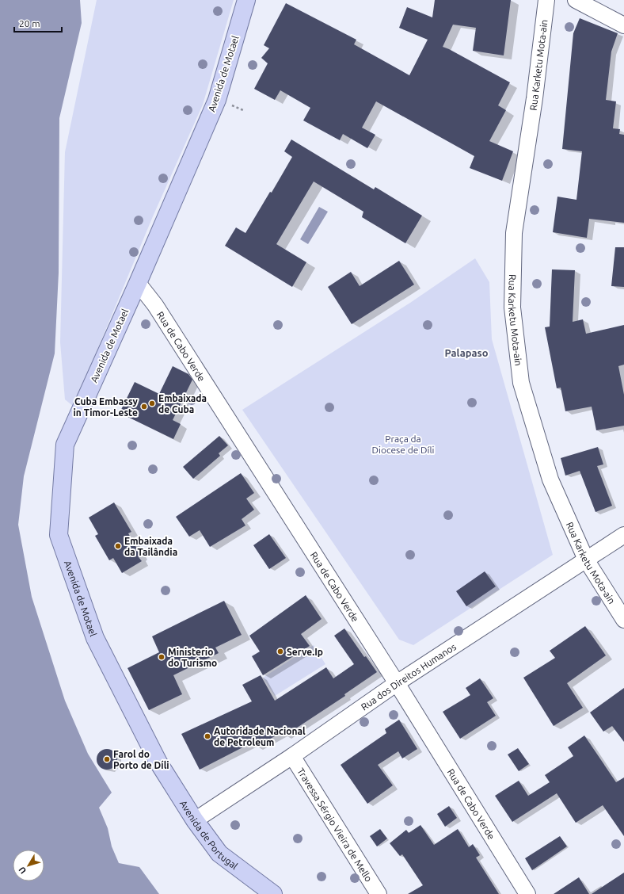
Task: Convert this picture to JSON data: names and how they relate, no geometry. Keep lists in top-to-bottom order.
{
  "streets": {
    "main road": ["Avenida de Motael", "Avenida de Portugal"],
    "street": [
      "Rua Karketu Mota-ain",
      "Rua de Cabo Verde",
      "Rua dos Direitos Humanos",
      "Travessa Sérgio Vieira de Mello"
    ]
  },
  "crossings": [
    ["Rua Karketu Mota-ain", "Rua dos Direitos Humanos"],
    ["Avenida de Motael", "Rua de Cabo Verde"],
    ["Avenida de Motael", "Avenida de Portugal"],
    ["Rua de Cabo Verde", "Rua dos Direitos Humanos"],
    ["Rua dos Direitos Humanos", "Travessa Sérgio Vieira de Mello"],
    ["Rua dos Direitos Humanos", "Avenida de Portugal"]
  ],
  "districts": ["Palapaso"],
  "parks": ["Praça da Diocese de Díli"],
  "places": [
    "Embaixada de Cuba",
    "Cuba Embassy in Timor-Leste",
    "Embaixada da Tailândia",
    "Serve.Ip",
    "Ministerio do Turismo",
    "Autoridade Nacional de Petroleum",
    "Farol do Porto de Díli"
  ],
  "scale_bar": "20 m",
  "north": "bottom left"
}
